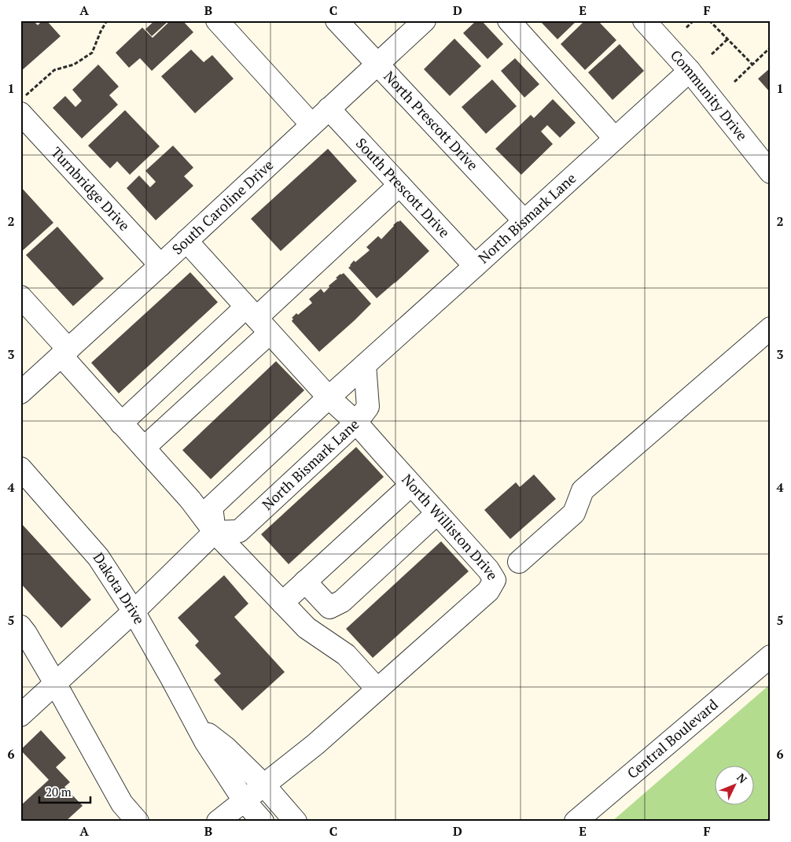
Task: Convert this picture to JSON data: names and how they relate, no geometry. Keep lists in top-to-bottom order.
{
  "streets": {
    "street": [
      "Community Drive",
      "North Prescott Drive",
      "South Prescott Drive",
      "Turnbridge Drive",
      "South Caroline Drive",
      "North Bismark Lane",
      "North Williston Drive",
      "Dakota Drive",
      "Central Boulevard"
    ]
  },
  "crossings": [
    ["Community Drive", "North Bismark Lane"],
    ["North Prescott Drive", "South Caroline Drive"],
    ["North Prescott Drive", "North Bismark Lane"],
    ["South Prescott Drive", "South Caroline Drive"],
    ["South Prescott Drive", "North Bismark Lane"],
    ["Turnbridge Drive", "South Caroline Drive"],
    ["South Caroline Drive", "North Williston Drive"],
    ["North Bismark Lane", "North Williston Drive"],
    ["North Williston Drive", "Dakota Drive"]
  ],
  "scale_bar": "20 m",
  "north": "top right",
  "grid": {
    "columns": [
      "A",
      "B",
      "C",
      "D",
      "E",
      "F"
    ],
    "rows": [
      "1",
      "2",
      "3",
      "4",
      "5",
      "6"
    ]
  }
}
